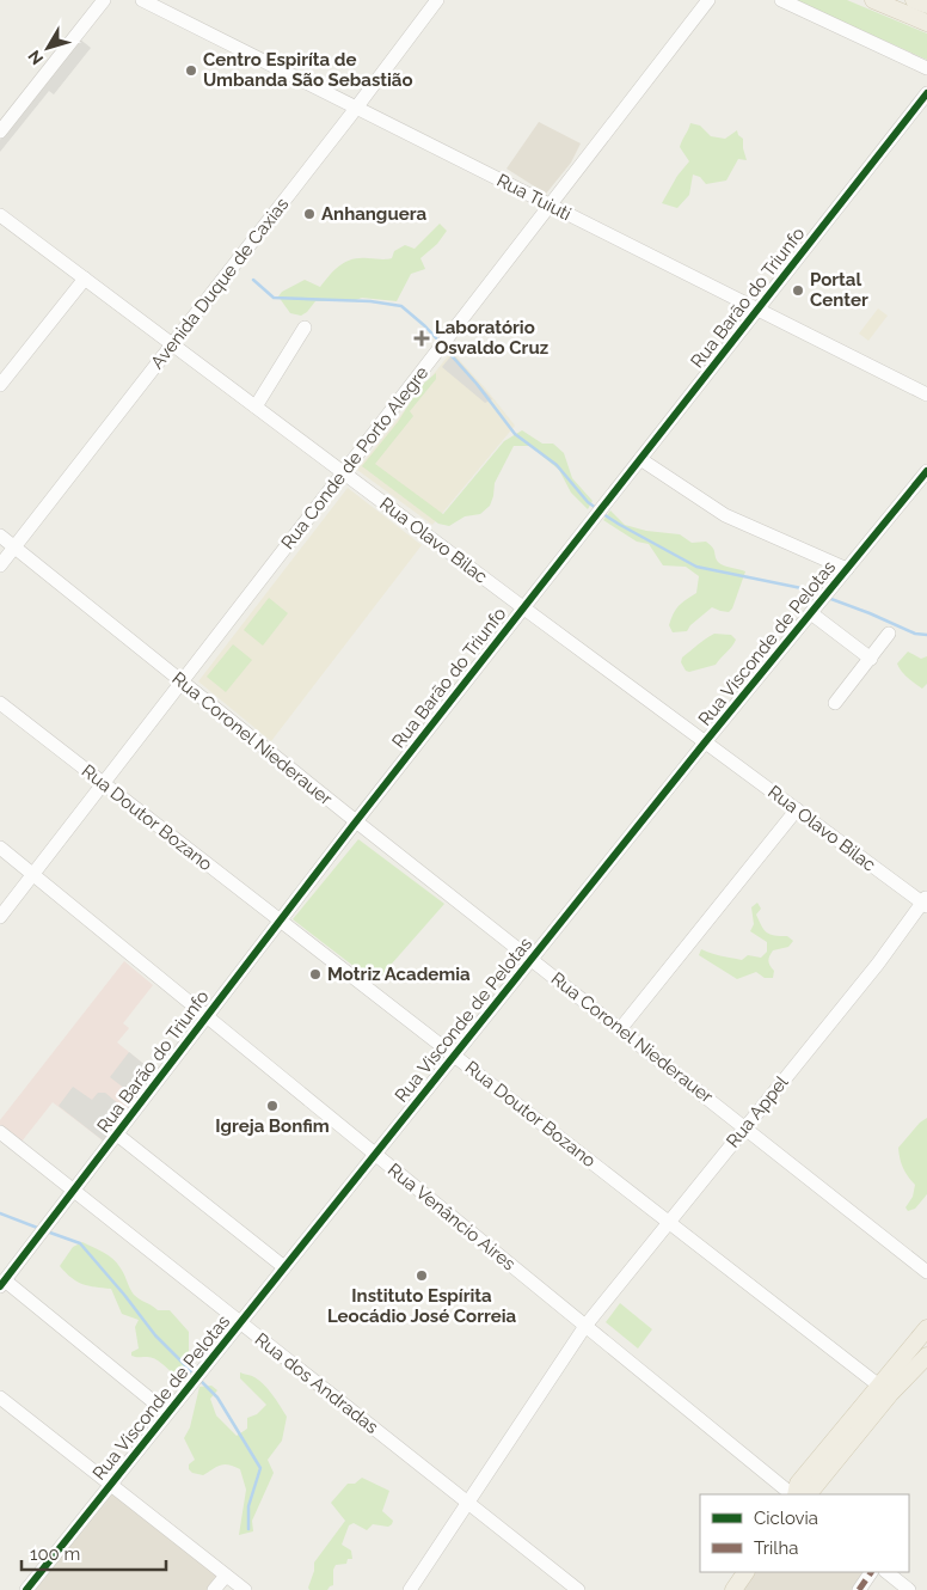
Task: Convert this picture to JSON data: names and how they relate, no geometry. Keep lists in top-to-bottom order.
{
  "streets": {
    "street": [
      "Rua Tuiuti",
      "Avenida Duque de Caxias",
      "Rua Barão do Triunfo",
      "Rua Conde de Porto Alegre",
      "Rua Olavo Bilac",
      "Rua Visconde de Pelotas",
      "Rua Coronel Niederauer",
      "Rua Doutor Bozano",
      "Rua Appel",
      "Rua Venâncio Aires",
      "Rua dos Andradas"
    ]
  },
  "crossings": [
    ["Rua Tuiuti", "Avenida Duque de Caxias"],
    ["Rua Tuiuti", "Rua Barão do Triunfo"],
    ["Rua Tuiuti", "Rua Conde de Porto Alegre"],
    ["Avenida Duque de Caxias", "Rua Olavo Bilac"],
    ["Avenida Duque de Caxias", "Rua Coronel Niederauer"],
    ["Rua Barão do Triunfo", "Rua Olavo Bilac"],
    ["Rua Barão do Triunfo", "Rua Coronel Niederauer"],
    ["Rua Barão do Triunfo", "Rua Doutor Bozano"],
    ["Rua Barão do Triunfo", "Rua Venâncio Aires"],
    ["Rua Barão do Triunfo", "Rua dos Andradas"],
    ["Rua Conde de Porto Alegre", "Rua Olavo Bilac"],
    ["Rua Conde de Porto Alegre", "Rua Coronel Niederauer"],
    ["Rua Conde de Porto Alegre", "Rua Doutor Bozano"],
    ["Rua Conde de Porto Alegre", "Rua Venâncio Aires"],
    ["Rua Olavo Bilac", "Rua Visconde de Pelotas"],
    ["Rua Olavo Bilac", "Rua Appel"],
    ["Rua Visconde de Pelotas", "Rua Coronel Niederauer"],
    ["Rua Visconde de Pelotas", "Rua Doutor Bozano"],
    ["Rua Visconde de Pelotas", "Rua Venâncio Aires"],
    ["Rua Visconde de Pelotas", "Rua dos Andradas"],
    ["Rua Coronel Niederauer", "Rua Appel"],
    ["Rua Doutor Bozano", "Rua Appel"],
    ["Rua Appel", "Rua Venâncio Aires"],
    ["Rua Appel", "Rua dos Andradas"]
  ],
  "places": {
    "other": [
      "Centro Espiríta de Umbanda São Sebastião",
      "Anhanguera",
      "Portal Center",
      "Motriz Academia",
      "Igreja Bonfim",
      "Instituto Espírita Leocádio José Correia"
    ],
    "health": ["Laboratório Osvaldo Cruz"]
  },
  "legend": ["Ciclovia", "Trilha"],
  "scale_bar": "100 m",
  "north": "bottom left"
}
